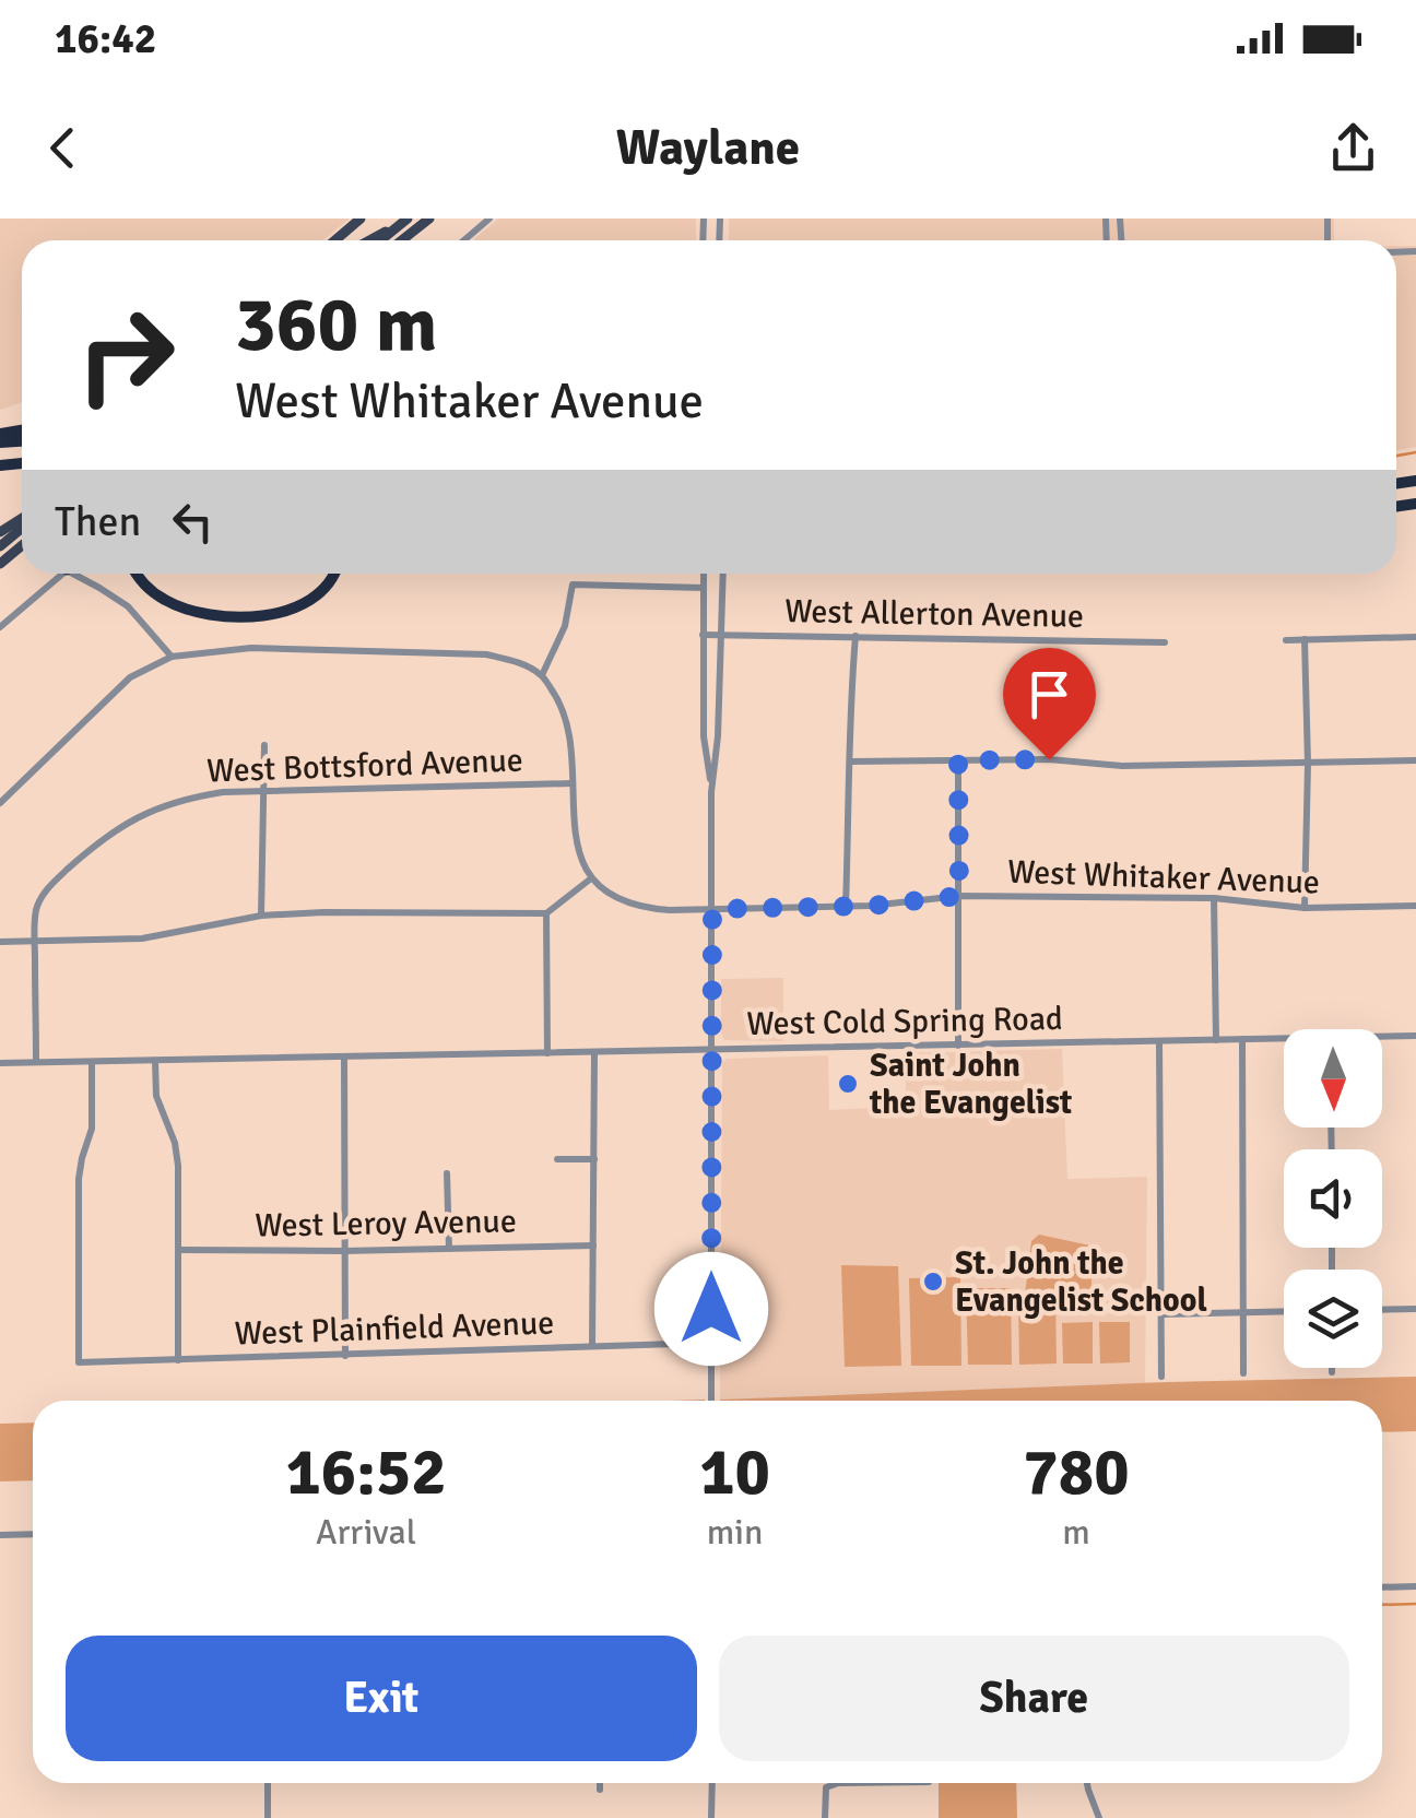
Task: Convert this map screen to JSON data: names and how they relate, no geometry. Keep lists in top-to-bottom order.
{
  "streets": {
    "street": [
      "West Allerton Avenue",
      "West Bottsford Avenue",
      "West Whitaker Avenue",
      "West Cold Spring Road",
      "West Leroy Avenue",
      "West Plainfield Avenue"
    ]
  },
  "crossings": [
    ["West Bottsford Avenue", "West Cold Spring Road"],
    ["West Cold Spring Road", "West Plainfield Avenue"]
  ],
  "places": ["Saint John the Evangelist", "St. John the Evangelist School"],
  "north": "bottom",
  "page": {
    "status": "16:42",
    "header": "Waylane",
    "turn": ["360 m", "West Whitaker Avenue"],
    "then": "Then",
    "eta": [
      "16:52",
      "Arrival",
      "10",
      "min",
      "780",
      "m"
    ],
    "buttons": ["Exit", "Share"]
  }
}
